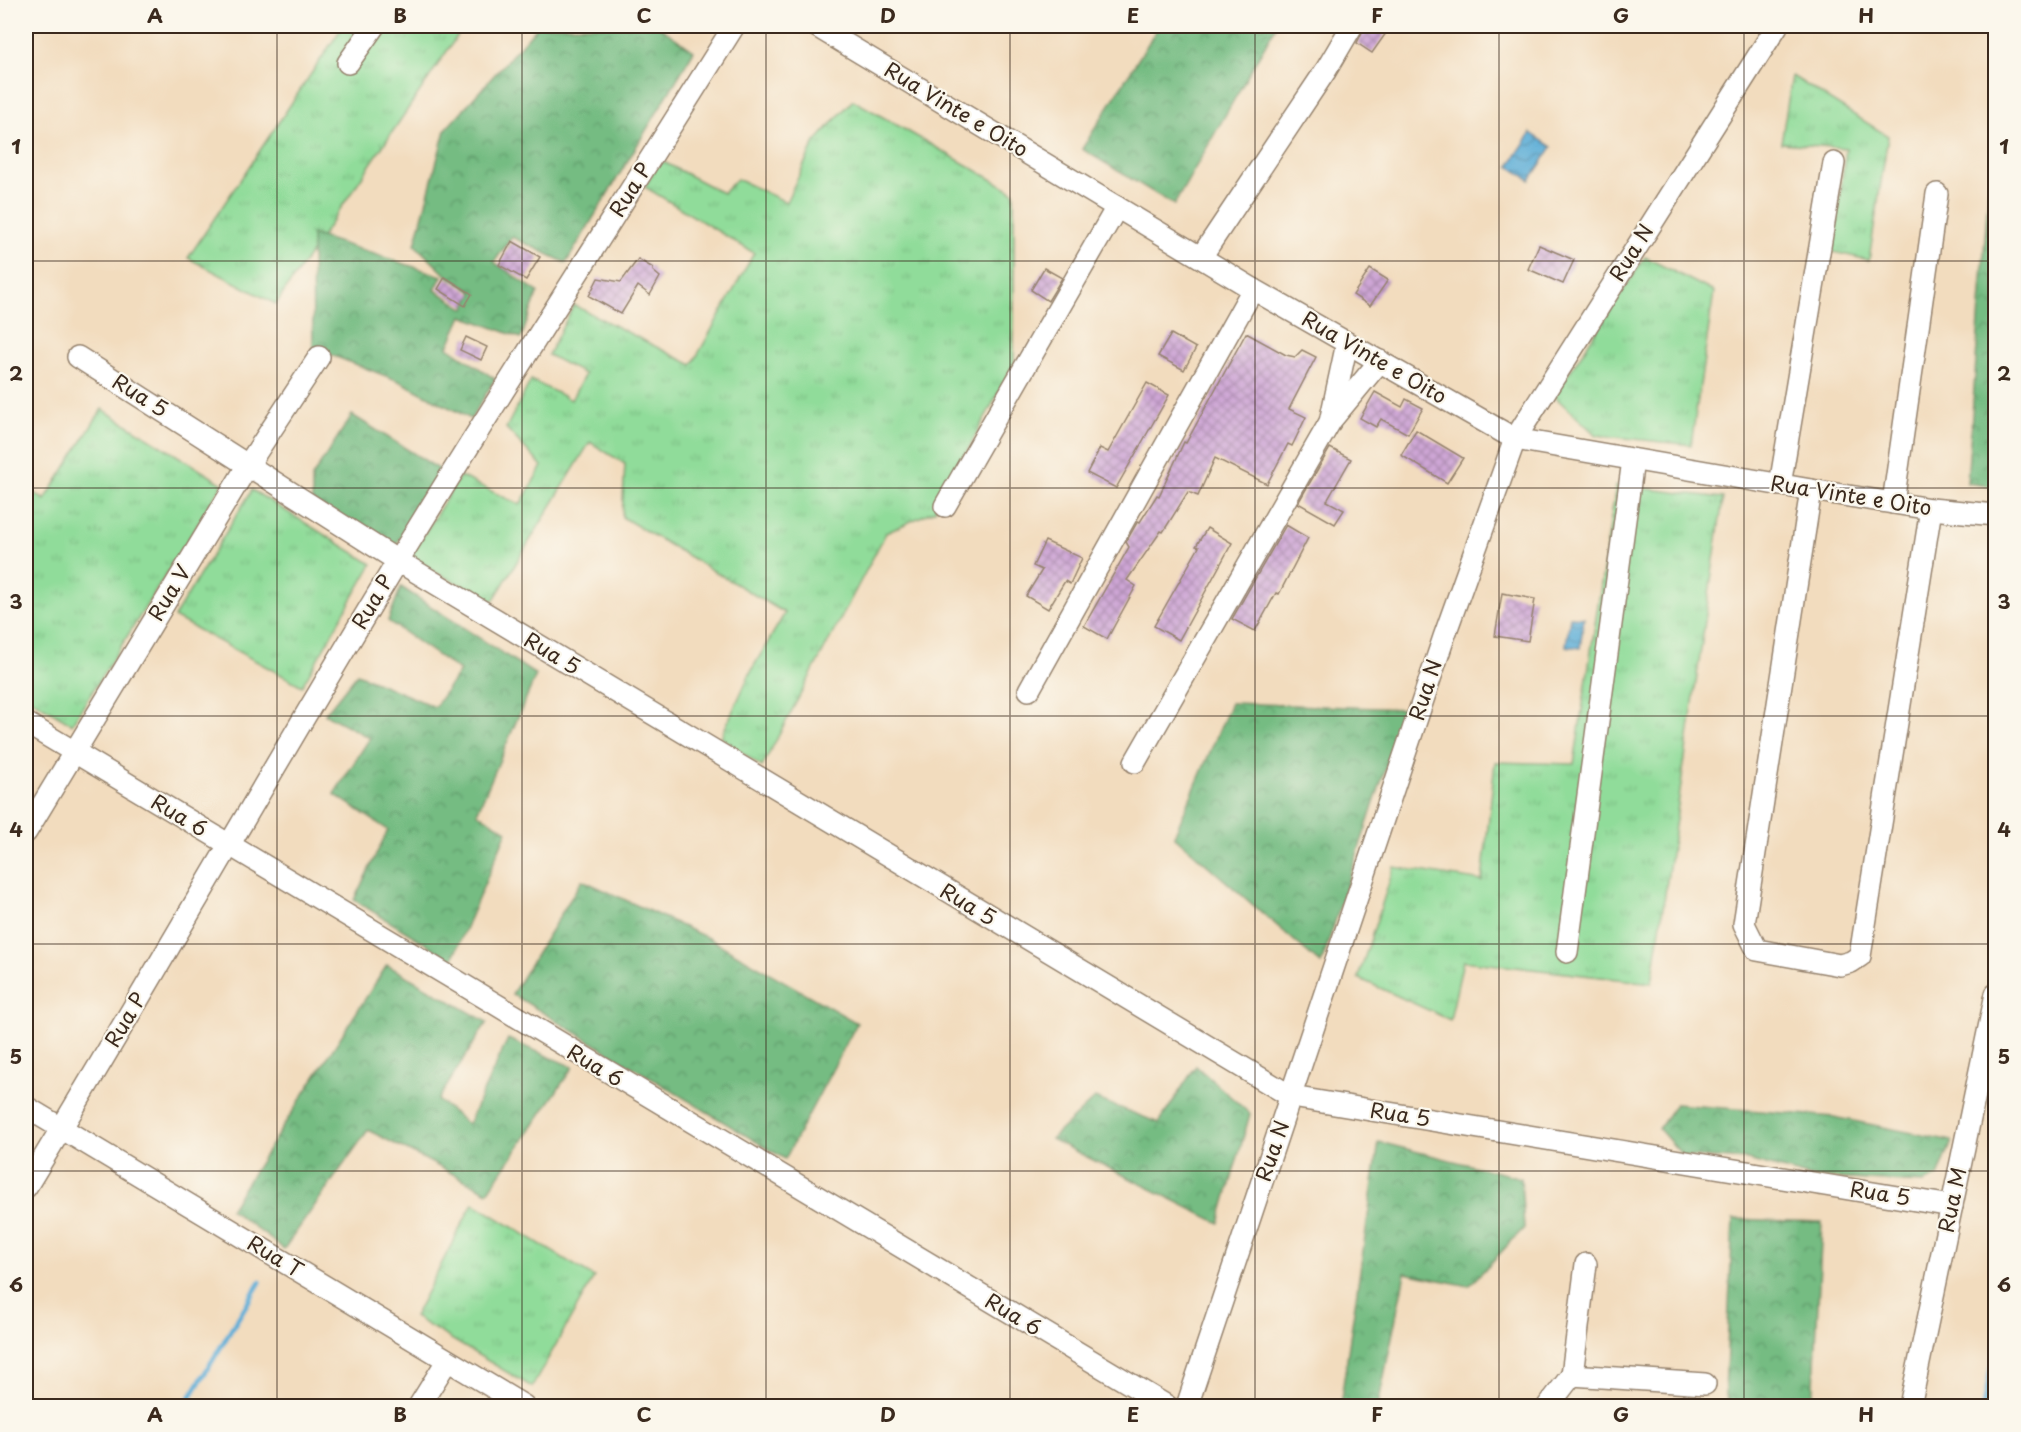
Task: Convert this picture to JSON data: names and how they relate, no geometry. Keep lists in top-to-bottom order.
{
  "streets": {
    "street": [
      "Rua Vinte e Oito",
      "Rua P",
      "Rua N",
      "Rua 5",
      "Rua V",
      "Rua 6",
      "Rua M",
      "Rua T"
    ]
  },
  "crossings": [
    ["Rua Vinte e Oito", "Rua N"],
    ["Rua P", "Rua 5"],
    ["Rua P", "Rua 6"],
    ["Rua P", "Rua T"],
    ["Rua N", "Rua 5"],
    ["Rua 5", "Rua V"],
    ["Rua 5", "Rua M"],
    ["Rua V", "Rua 6"]
  ],
  "grid": {
    "columns": [
      "A",
      "B",
      "C",
      "D",
      "E",
      "F",
      "G",
      "H"
    ],
    "rows": [
      "1",
      "2",
      "3",
      "4",
      "5",
      "6"
    ]
  }
}
